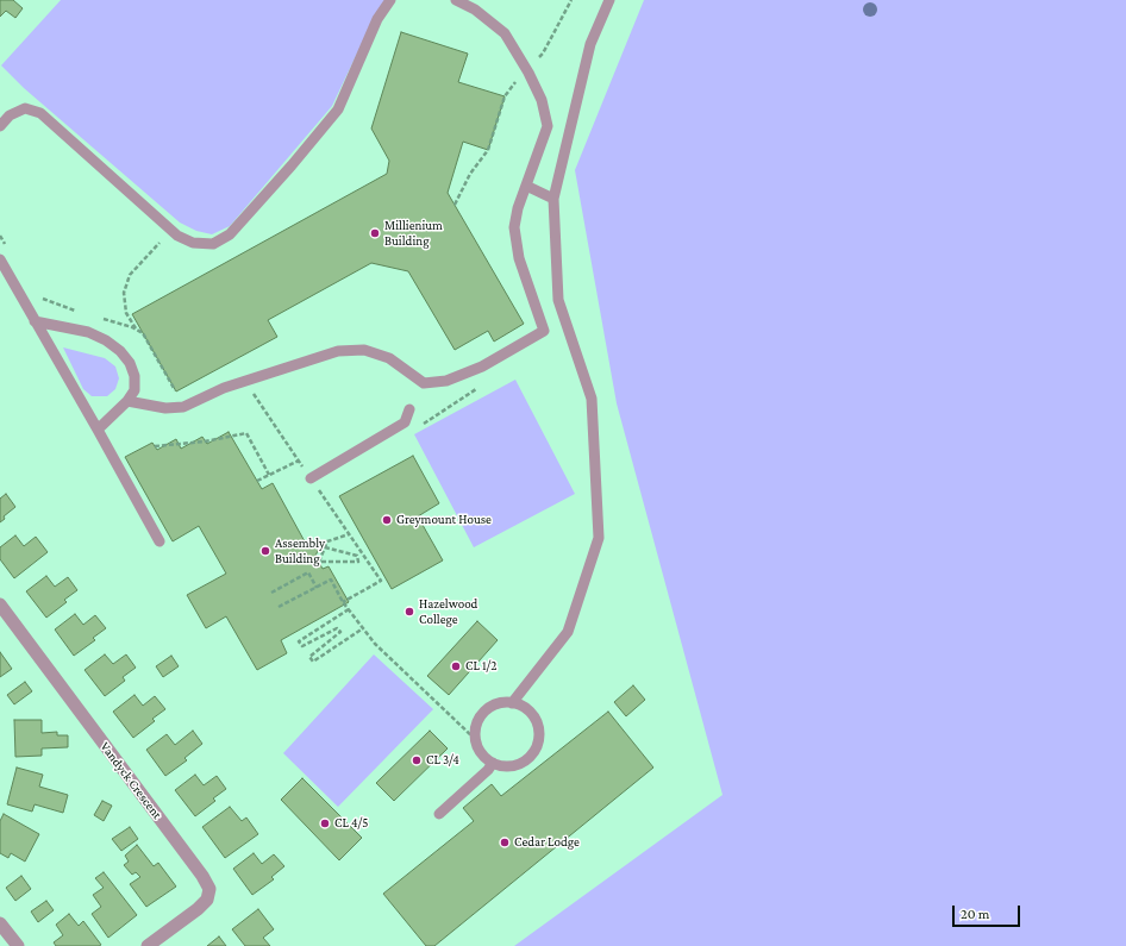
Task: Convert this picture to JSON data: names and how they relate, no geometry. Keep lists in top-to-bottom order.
{
  "streets": {
    "street": ["Vandyck Crescent"]
  },
  "places": [
    "Millienium Building",
    "Greymount House",
    "Assembly Building",
    "Hazelwood College",
    "CL 1/2",
    "CL 3/4",
    "CL 4/5",
    "Cedar Lodge"
  ],
  "scale_bar": "20 m"
}
